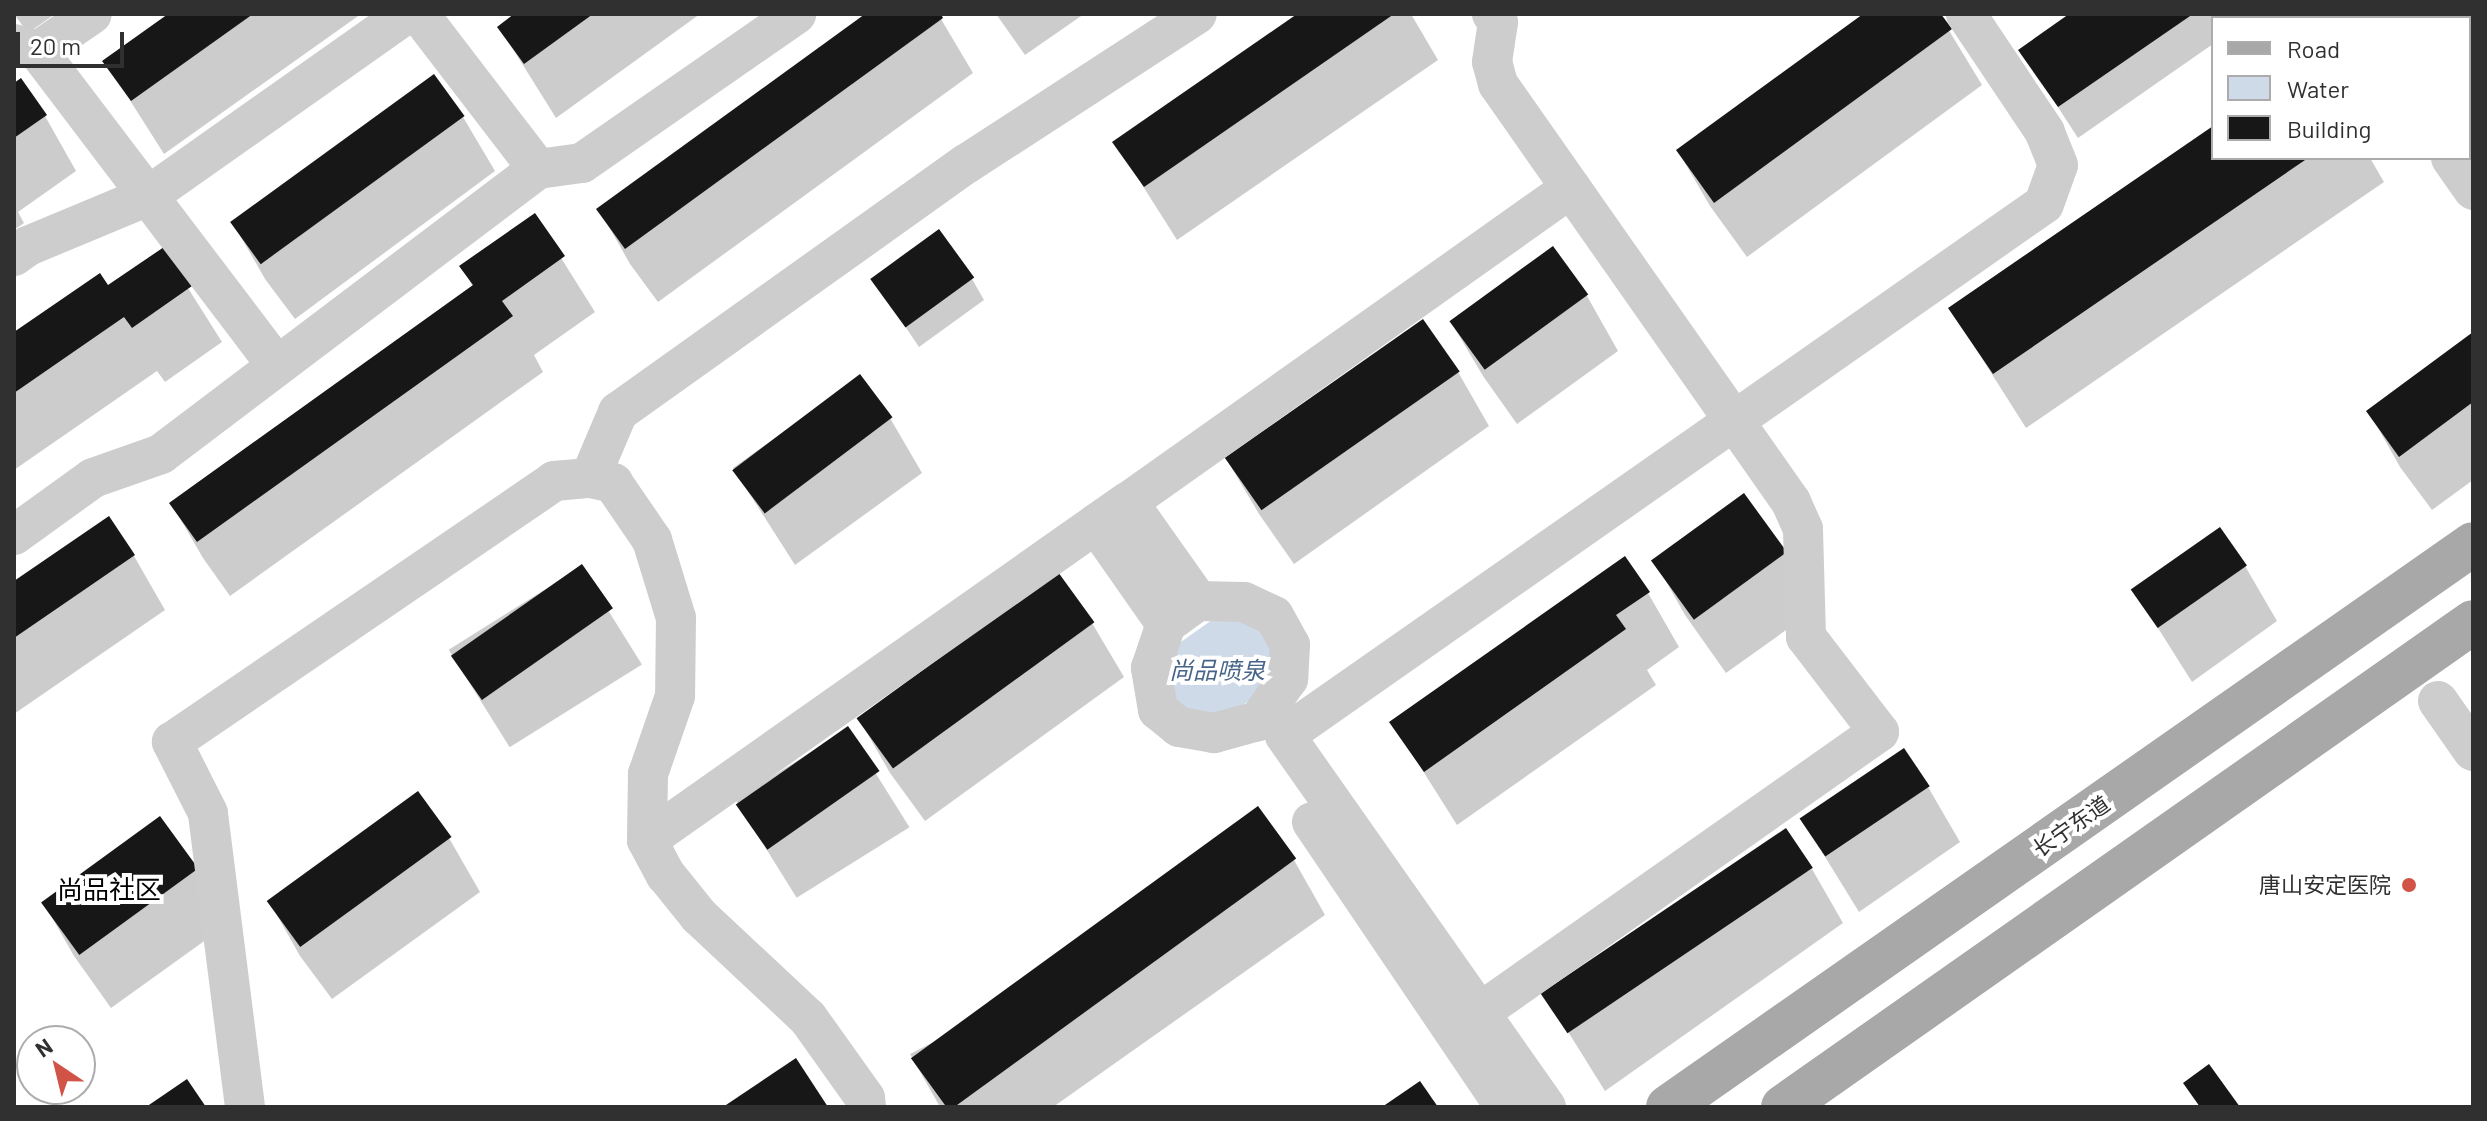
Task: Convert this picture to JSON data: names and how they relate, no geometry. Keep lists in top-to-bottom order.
{
  "streets": {
    "main road": ["长宁东道"]
  },
  "districts": ["尚品社区"],
  "water": ["尚品喷泉"],
  "places": ["唐山安定医院"],
  "legend": ["Road", "Water", "Building"],
  "scale_bar": "20 m",
  "north": "top left"
}
